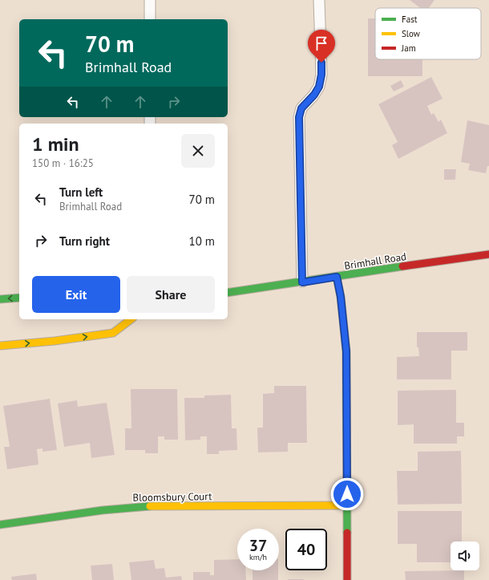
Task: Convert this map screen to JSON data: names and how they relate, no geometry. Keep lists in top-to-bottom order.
{
  "streets": {
    "street": ["Brimhall Road", "Bloomsbury Court"]
  },
  "legend": ["Fast", "Slow", "Jam"],
  "page": {
    "turn": ["70 m", "Brimhall Road"],
    "heading": ["1 min", "150 m · 16:25"],
    "list": [
      {
        "name": "Turn left",
        "note": "Brimhall Road",
        "value": "70 m"
      },
      {
        "name": "Turn right",
        "value": "10 m"
      }
    ],
    "buttons": ["Exit", "Share"],
    "speed": "37 km/h",
    "limit": "40"
  }
}
